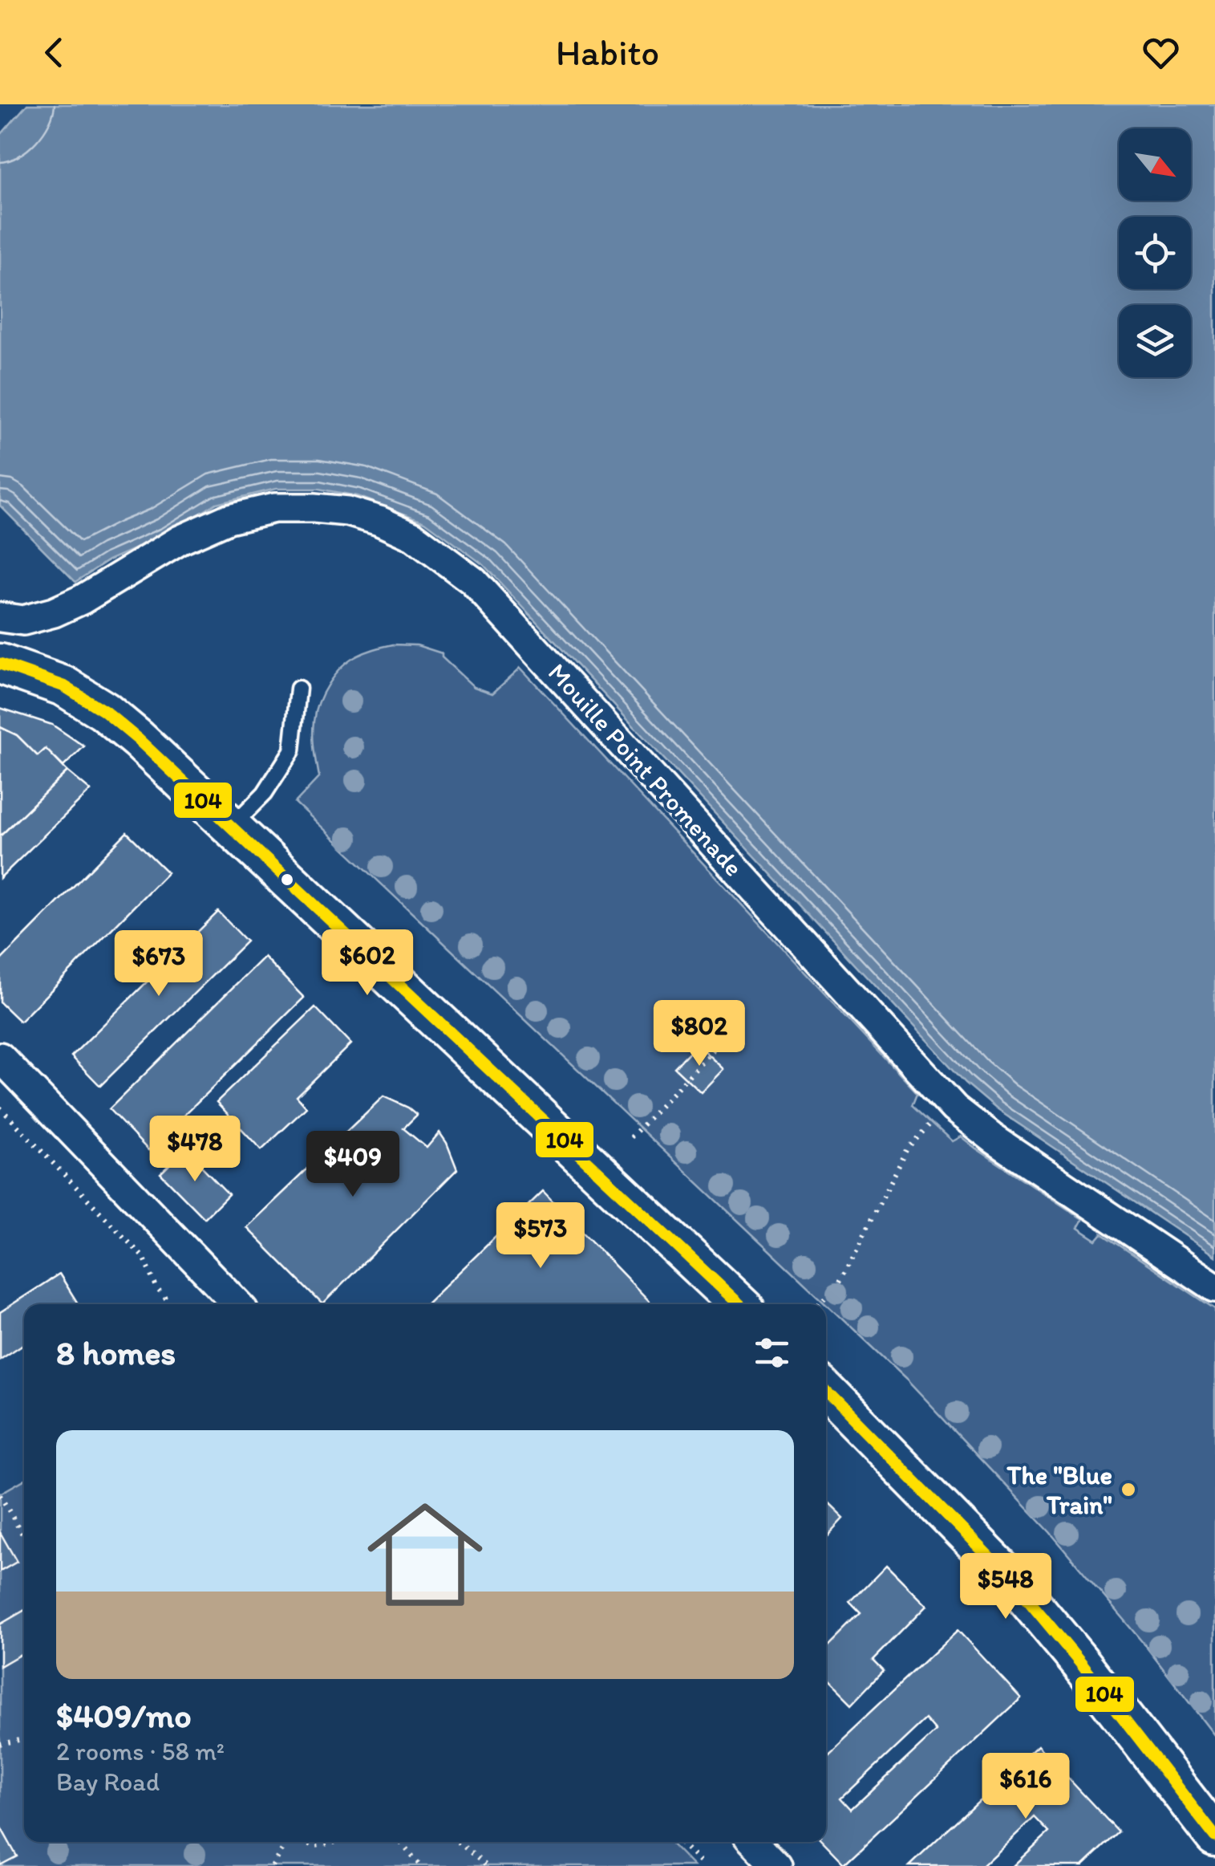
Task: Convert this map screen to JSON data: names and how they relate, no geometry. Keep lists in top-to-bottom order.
{
  "streets": {
    "street": ["Mouille Point Promenade"]
  },
  "places": ["The \"Blue Train\""],
  "lines": ["transit line 104"],
  "north": "bottom right",
  "page": {
    "header": "Habito",
    "price": [
      "$602",
      "$673",
      "$802",
      "$478",
      "$409",
      "$573",
      "$548",
      "$616"
    ],
    "heading": "8 homes",
    "list": [
      {
        "name": "$409/mo",
        "note": "2 rooms · 58 m² · Bay Road"
      }
    ]
  }
}
